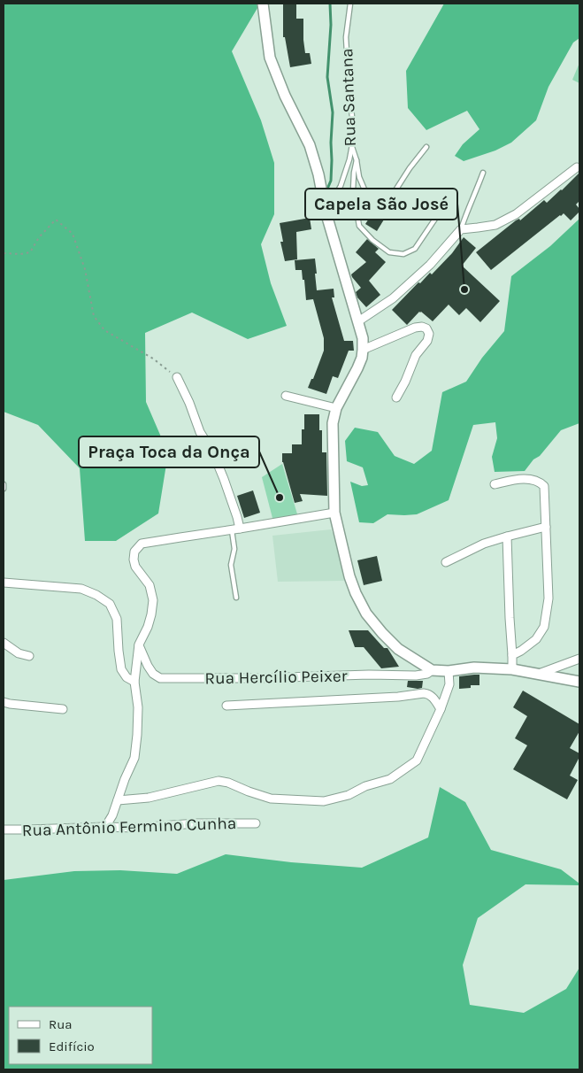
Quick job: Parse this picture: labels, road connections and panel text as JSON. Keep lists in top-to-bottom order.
{
  "streets": {
    "street": ["Rua Hercílio Peixer", "Rua Antônio Fermino Cunha"],
    "lane": ["Rua Santana"]
  },
  "places": ["Capela São José", "Praça Toca da Onça"],
  "legend": ["Rua", "Edifício"]
}
